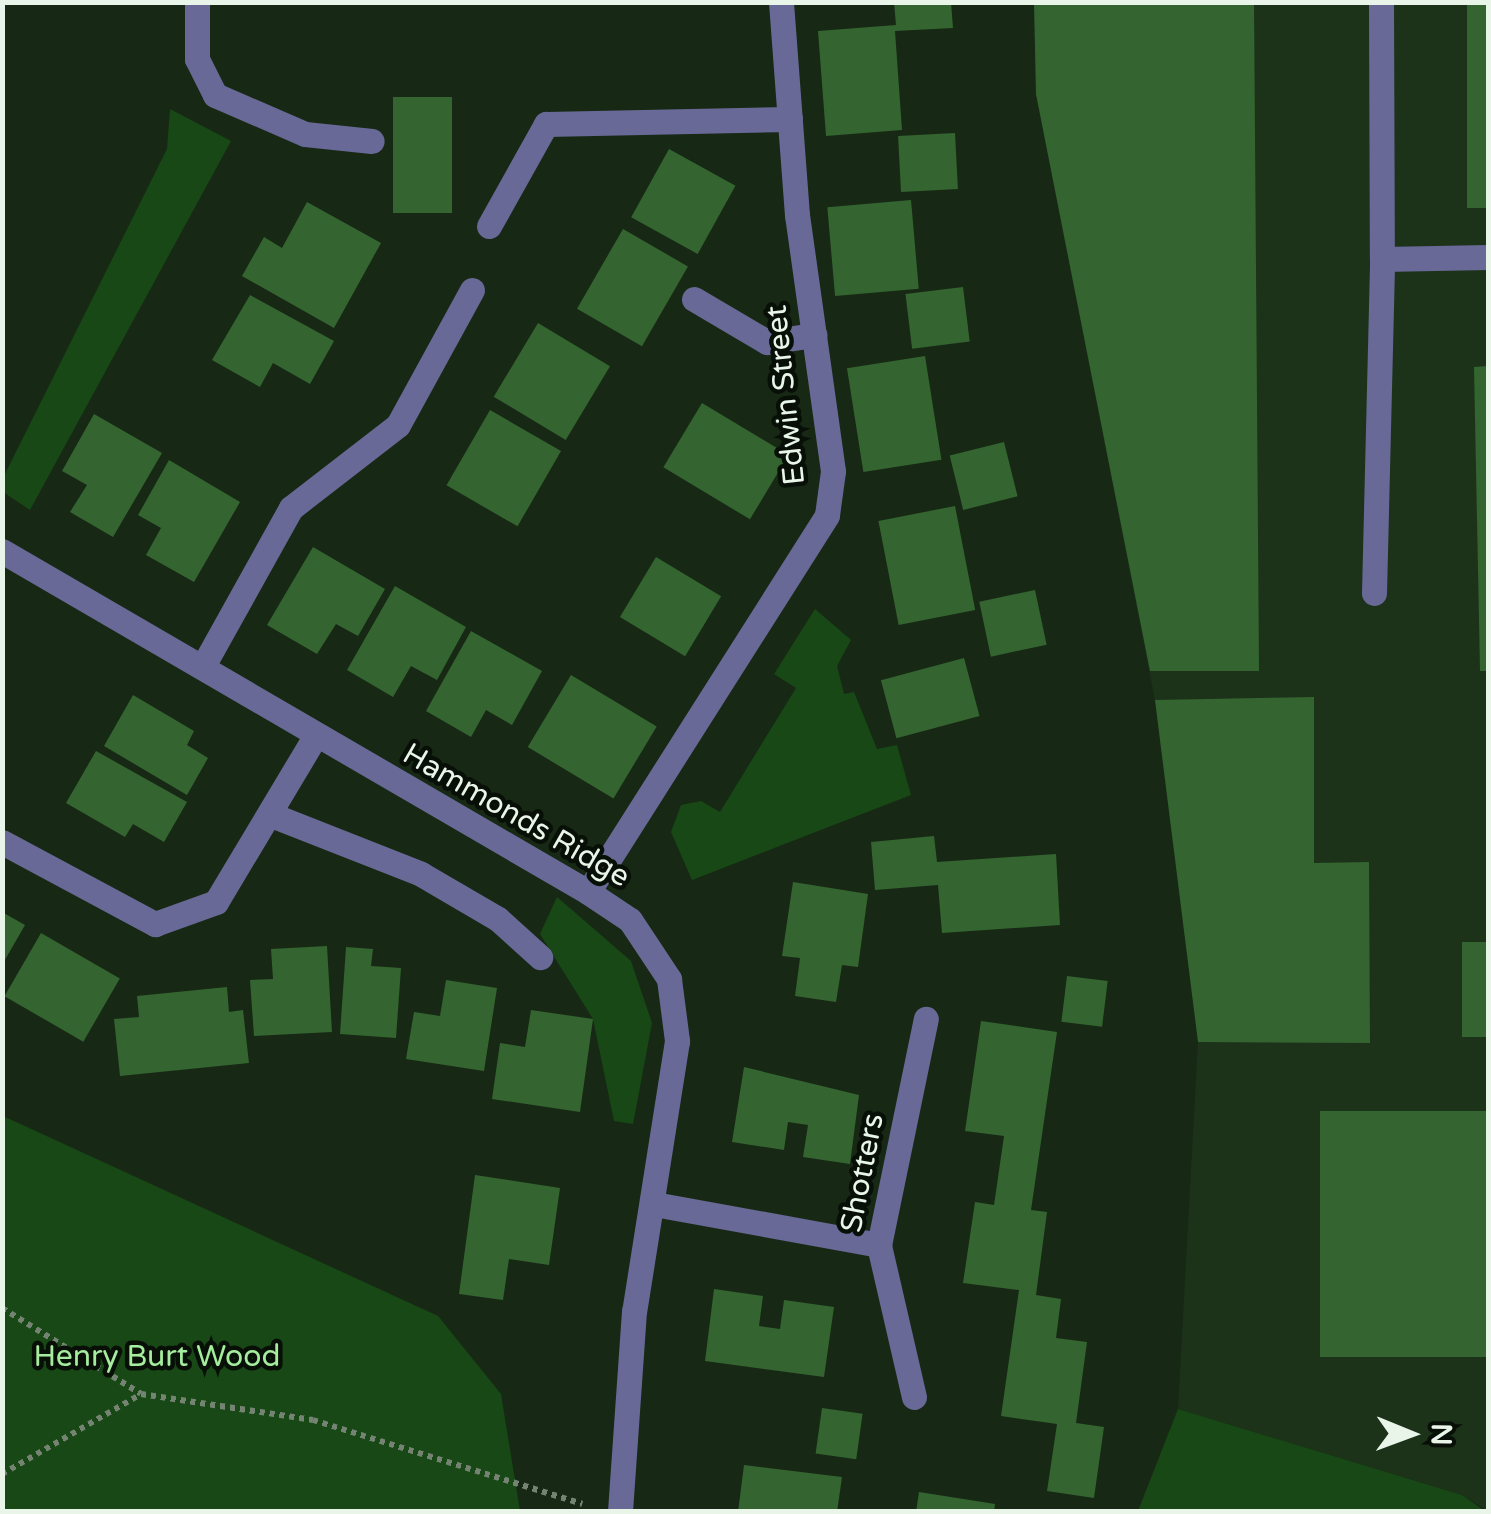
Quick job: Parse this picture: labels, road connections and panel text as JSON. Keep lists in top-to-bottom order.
{
  "streets": {
    "street": ["Edwin Street", "Hammonds Ridge", "Shotters"]
  },
  "crossings": [
    ["Edwin Street", "Hammonds Ridge"]
  ],
  "parks": ["Henry Burt Wood"],
  "north": "right"
}
